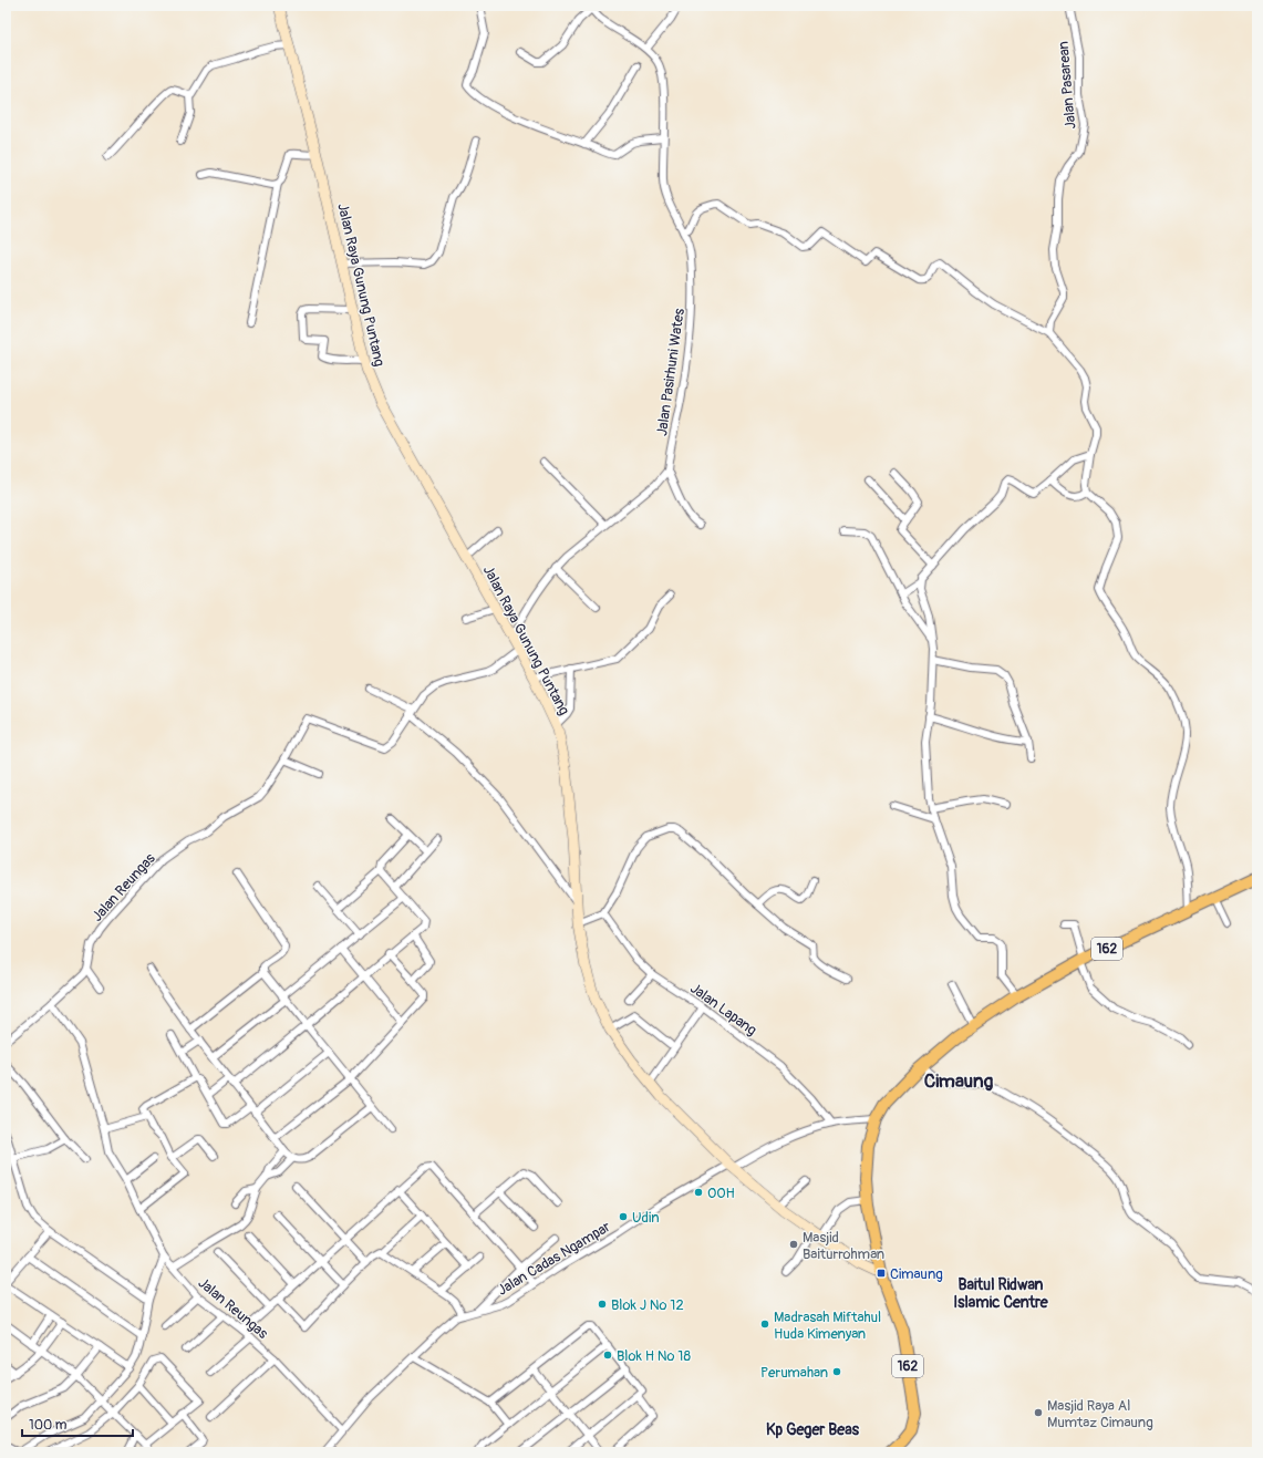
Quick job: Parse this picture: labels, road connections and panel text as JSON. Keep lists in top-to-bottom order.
{
  "streets": {
    "main road": ["162"],
    "street": [
      "Jalan Pasarean",
      "Jalan Raya Gunung Puntang",
      "Jalan Pasirhuni Wates",
      "Jalan Reungas",
      "Jalan Lapang",
      "Jalan Cadas Ngampar"
    ]
  },
  "crossings": [
    ["Jalan Raya Gunung Puntang", "Jalan Reungas"],
    ["Jalan Raya Gunung Puntang", "162"],
    ["Jalan Raya Gunung Puntang", "Jalan Cadas Ngampar"],
    ["Jalan Reungas", "Jalan Cadas Ngampar"],
    ["162", "Jalan Cadas Ngampar"],
    ["Jalan Lapang", "Jalan Cadas Ngampar"]
  ],
  "districts": ["Cimaung", "Baitul Ridwan Islamic Centre", "Kp Geger Beas"],
  "places": {
    "other": [
      "OOH",
      "Udin",
      "Masjid Baiturrohman",
      "Blok J No 12",
      "Madrasah Miftahul Huda Kimenyan",
      "Blok H No 18",
      "Perumahan",
      "Masjid Raya Al Mumtaz Cimaung"
    ],
    "transit": ["Cimaung"]
  },
  "scale_bar": "100 m"
}
